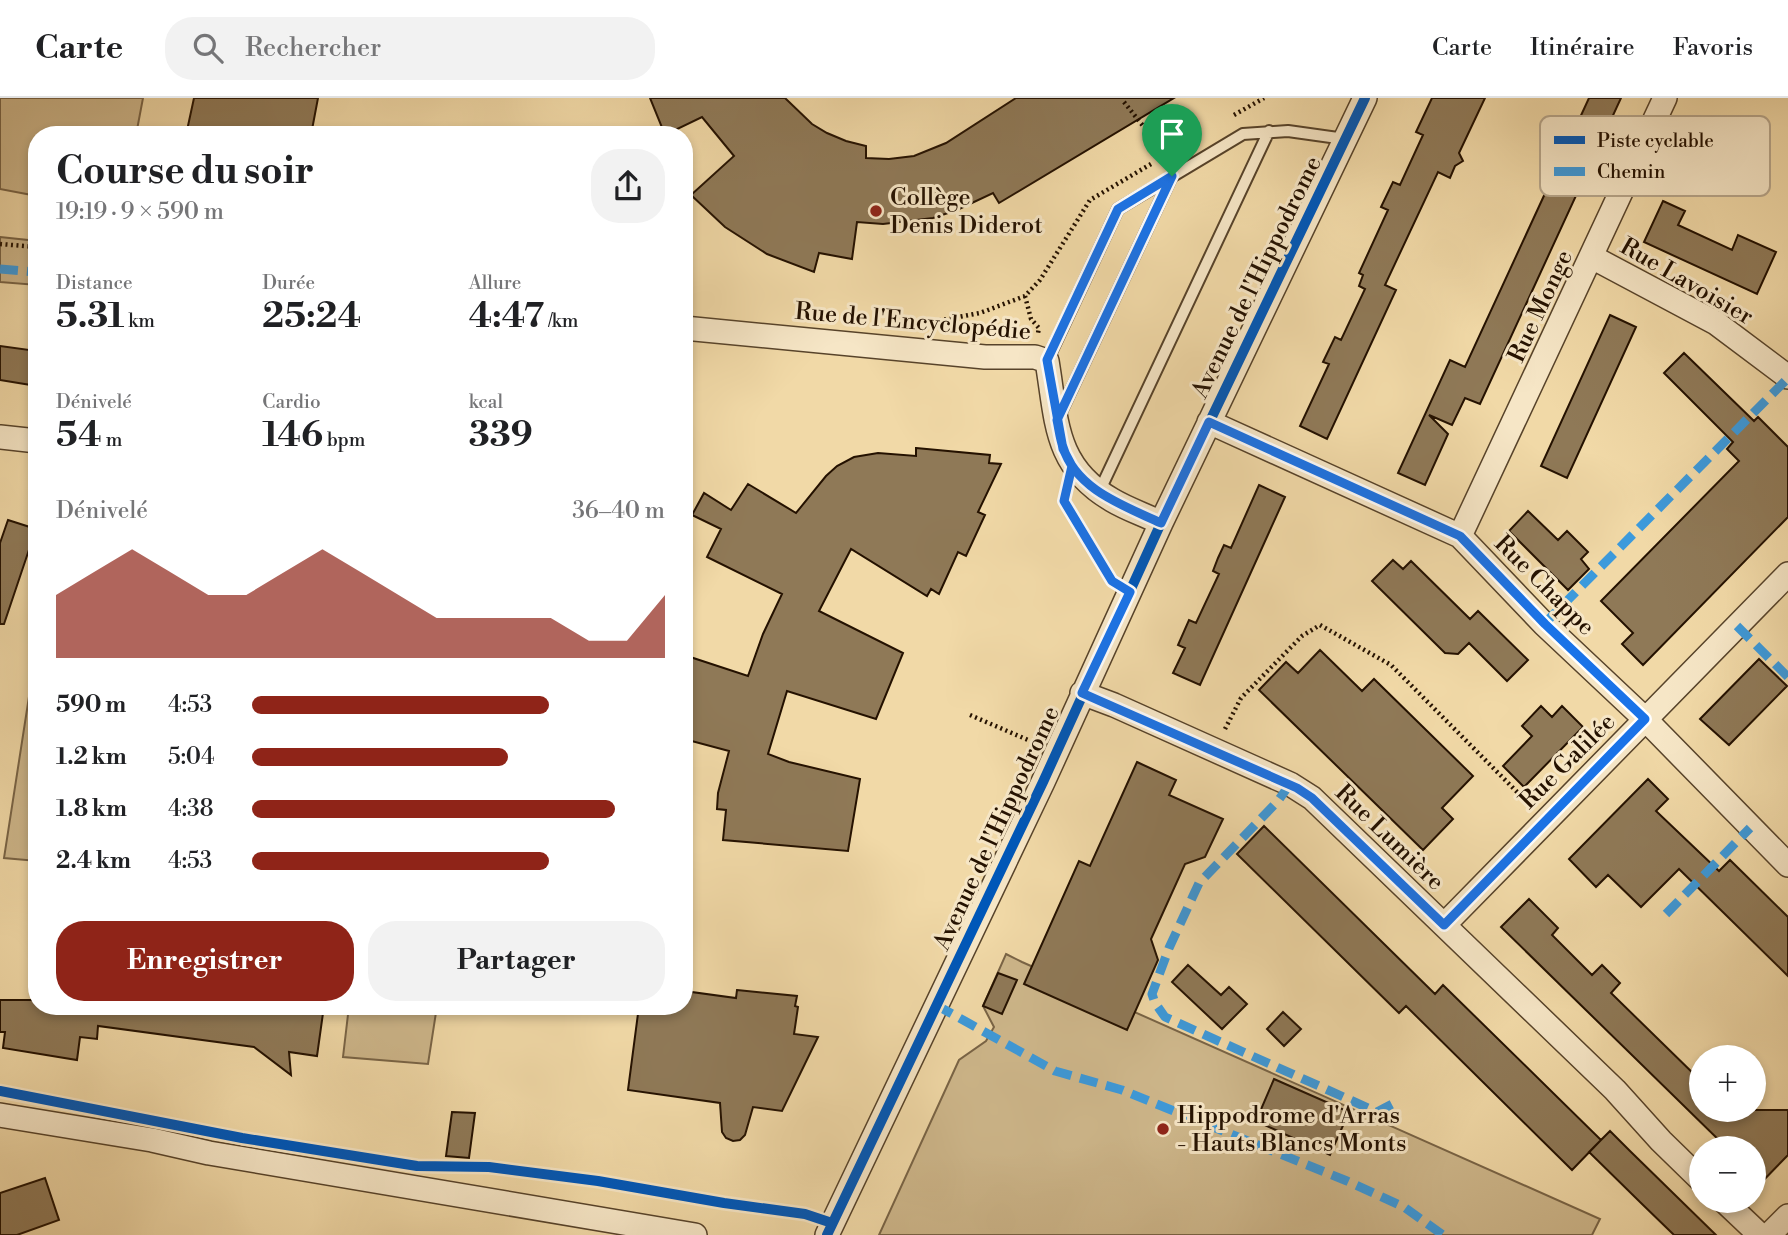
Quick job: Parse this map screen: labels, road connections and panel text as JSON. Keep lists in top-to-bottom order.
{
  "streets": {
    "street": [
      "Avenue de l'Hippodrome",
      "Rue Lavoisier",
      "Rue Monge",
      "Rue de l'Encyclopédie",
      "Rue Chappe",
      "Rue Galilée",
      "Rue Lumière"
    ]
  },
  "crossings": [
    ["Avenue de l'Hippodrome", "Rue de l'Encyclopédie"],
    ["Avenue de l'Hippodrome", "Rue Chappe"],
    ["Avenue de l'Hippodrome", "Rue Lumière"],
    ["Rue Lavoisier", "Rue Monge"],
    ["Rue Monge", "Rue Chappe"],
    ["Rue Chappe", "Rue Galilée"],
    ["Rue Galilée", "Rue Lumière"]
  ],
  "places": ["Collège Denis Diderot", "Hippodrome d'Arras - Hauts Blancs Monts"],
  "legend": ["Piste cyclable", "Chemin"],
  "page": {
    "header": "Carte",
    "search": "Rechercher",
    "nav": ["Carte", "Itinéraire", "Favoris"],
    "heading": ["Course du soir", "19:19 · 9 × 590 m"],
    "stats": [
      ["Distance", "5.31 km"],
      ["Durée", "25:24"],
      ["Allure", "4:47 /km"],
      ["Dénivelé", "54 m"],
      ["Cardio", "146 bpm"],
      ["kcal", "339"]
    ],
    "chart": ["Dénivelé", "36–40 m"],
    "list": [
      {
        "name": "590 m",
        "note": "4:53"
      },
      {
        "name": "1.2 km",
        "note": "5:04"
      },
      {
        "name": "1.8 km",
        "note": "4:38"
      },
      {
        "name": "2.4 km",
        "note": "4:53"
      }
    ],
    "buttons": ["Enregistrer", "Partager"],
    "map_buttons": ["+", "−"]
  }
}
